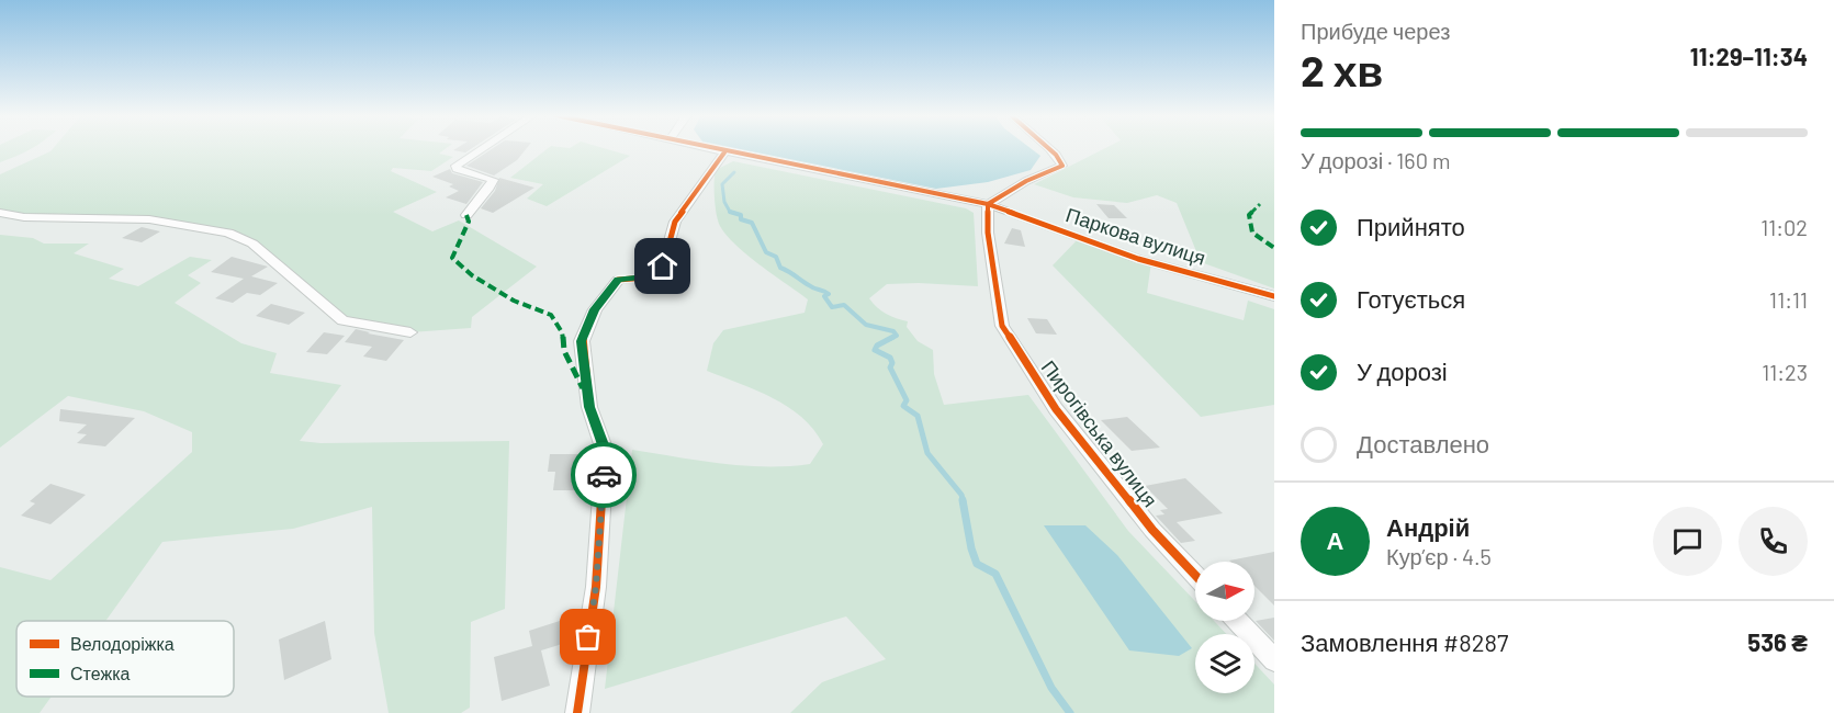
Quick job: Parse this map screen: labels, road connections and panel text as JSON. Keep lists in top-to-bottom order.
{
  "streets": {
    "street": ["Паркова вулиця", "Пирогівська вулиця"]
  },
  "crossings": [
    ["Паркова вулиця", "Пирогівська вулиця"]
  ],
  "legend": ["Велодоріжка", "Стежка"],
  "north": "right",
  "page": {
    "heading": ["2 хв", "Прибуде через", "11:29–11:34"],
    "panel": [
      "Андрій",
      "Кур’єр · 4.5",
      "Замовлення #8287",
      "536 ₴"
    ],
    "bar": "У дорозі · 160 m",
    "list": [
      ["Прийнято", "11:02"],
      ["Готується", "11:11"],
      ["У дорозі", "11:23"],
      "Доставлено"
    ],
    "round": "А"
  }
}
